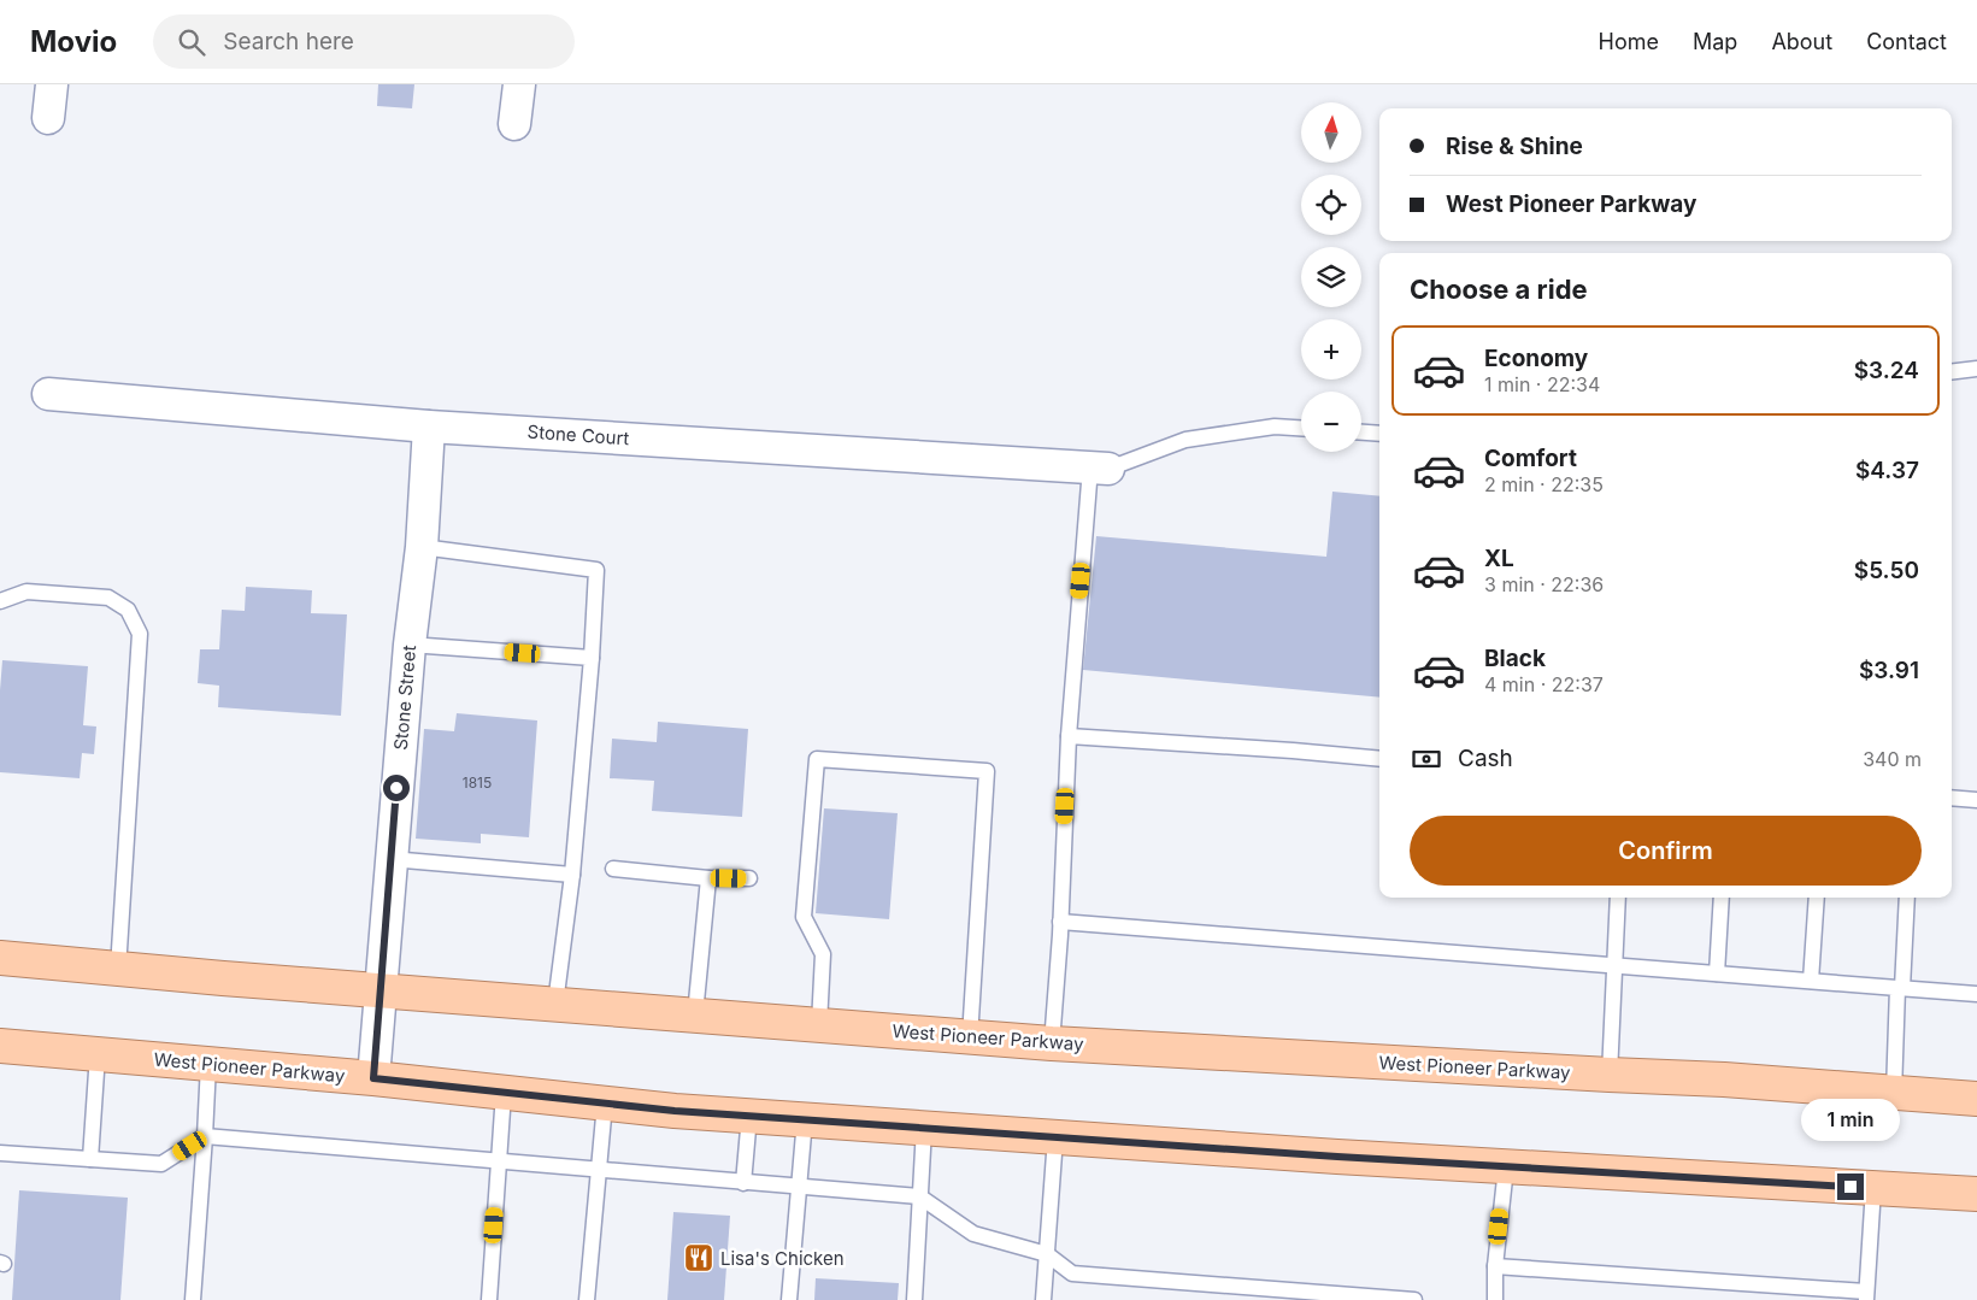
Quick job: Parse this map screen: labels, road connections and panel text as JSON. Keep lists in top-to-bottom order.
{
  "streets": {
    "main road": ["West Pioneer Parkway"],
    "street": ["Stone Court", "Stone Street"]
  },
  "crossings": [
    ["Stone Court", "Stone Street"],
    ["Stone Street", "West Pioneer Parkway"]
  ],
  "places": {
    "restaurant": ["Lisa's Chicken"]
  },
  "house_numbers": ["1815"],
  "north": "top",
  "page": {
    "header": "Movio",
    "search": "Search here",
    "nav": [
      "Home",
      "Map",
      "About",
      "Contact"
    ],
    "map_buttons": ["+", "−"],
    "banner": ["Rise & Shine", "West Pioneer Parkway"],
    "heading": "Choose a ride",
    "list": [
      {
        "name": "Economy",
        "note": "1 min · 22:34",
        "value": "$3.24"
      },
      {
        "name": "Comfort",
        "note": "2 min · 22:35",
        "value": "$4.37"
      },
      {
        "name": "XL",
        "note": "3 min · 22:36",
        "value": "$5.50"
      },
      {
        "name": "Black",
        "note": "4 min · 22:37",
        "value": "$3.91"
      }
    ],
    "pay": ["Cash", "340 m"],
    "buttons": "Confirm",
    "bubble": "1 min"
  }
}
